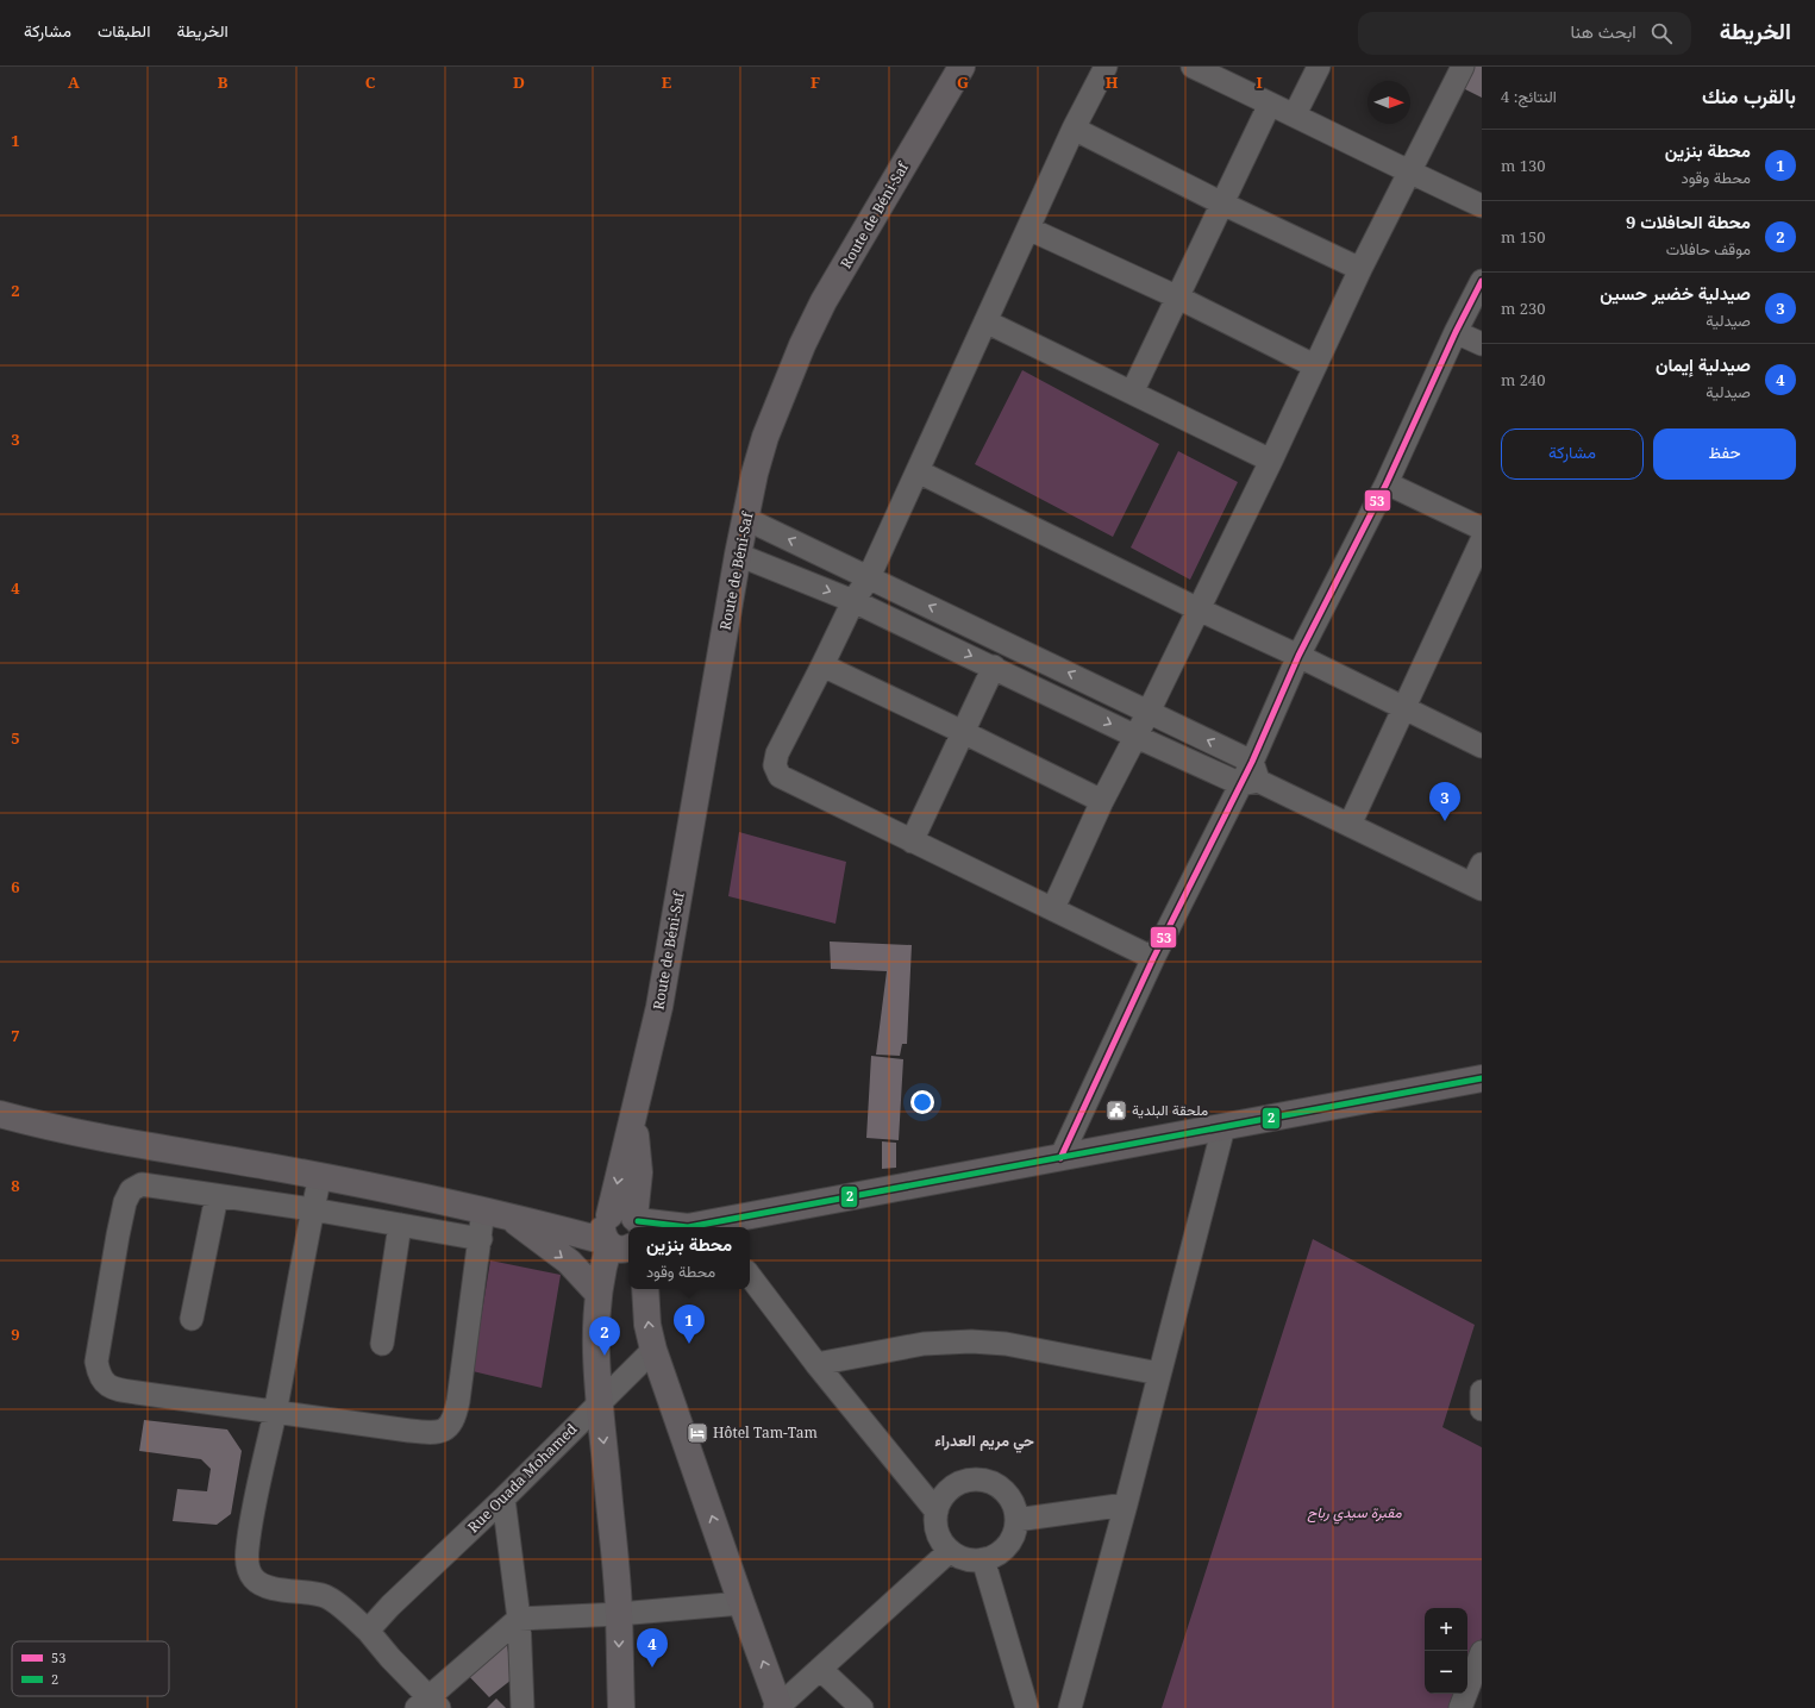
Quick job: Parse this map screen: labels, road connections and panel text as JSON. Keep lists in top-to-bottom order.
{
  "streets": {
    "main road": ["Route de Béni-Saf"],
    "street": ["Rue Ouada Mohamed"]
  },
  "districts": ["حي مريم العدراء"],
  "parks": ["مقبرة سيدي رباح"],
  "places": {
    "public building": ["ملحقة البلدية"],
    "hotel": ["Hôtel Tam-Tam"]
  },
  "lines": ["transit line 53", "transit line 2"],
  "legend": ["53", "2"],
  "north": "right",
  "page": {
    "header": "الخريطة",
    "search": "ابحث هنا",
    "nav": ["الخريطة", "الطبقات", "مشاركة"],
    "heading": ["بالقرب منك", "النتائج: 4"],
    "list": [
      {
        "mark": "1",
        "name": "محطة بنزين",
        "note": "محطة وقود",
        "value": "130 m"
      },
      {
        "mark": "2",
        "name": "محطة الحافلات 9",
        "note": "موقف حافلات",
        "value": "150 m"
      },
      {
        "mark": "3",
        "name": "صيدلية خضير حسين",
        "note": "صيدلية",
        "value": "230 m"
      },
      {
        "mark": "4",
        "name": "صيدلية إيمان",
        "note": "صيدلية",
        "value": "240 m"
      }
    ],
    "buttons": ["حفظ", "مشاركة"],
    "pins": [
      "3",
      "1",
      "2",
      "4"
    ],
    "popup": ["محطة بنزين", "محطة وقود"],
    "map_buttons": ["+", "−"]
  },
  "grid": {
    "columns": [
      "A",
      "B",
      "C",
      "D",
      "E",
      "F",
      "G",
      "H",
      "I"
    ],
    "rows": [
      "1",
      "2",
      "3",
      "4",
      "5",
      "6",
      "7",
      "8",
      "9"
    ]
  }
}
